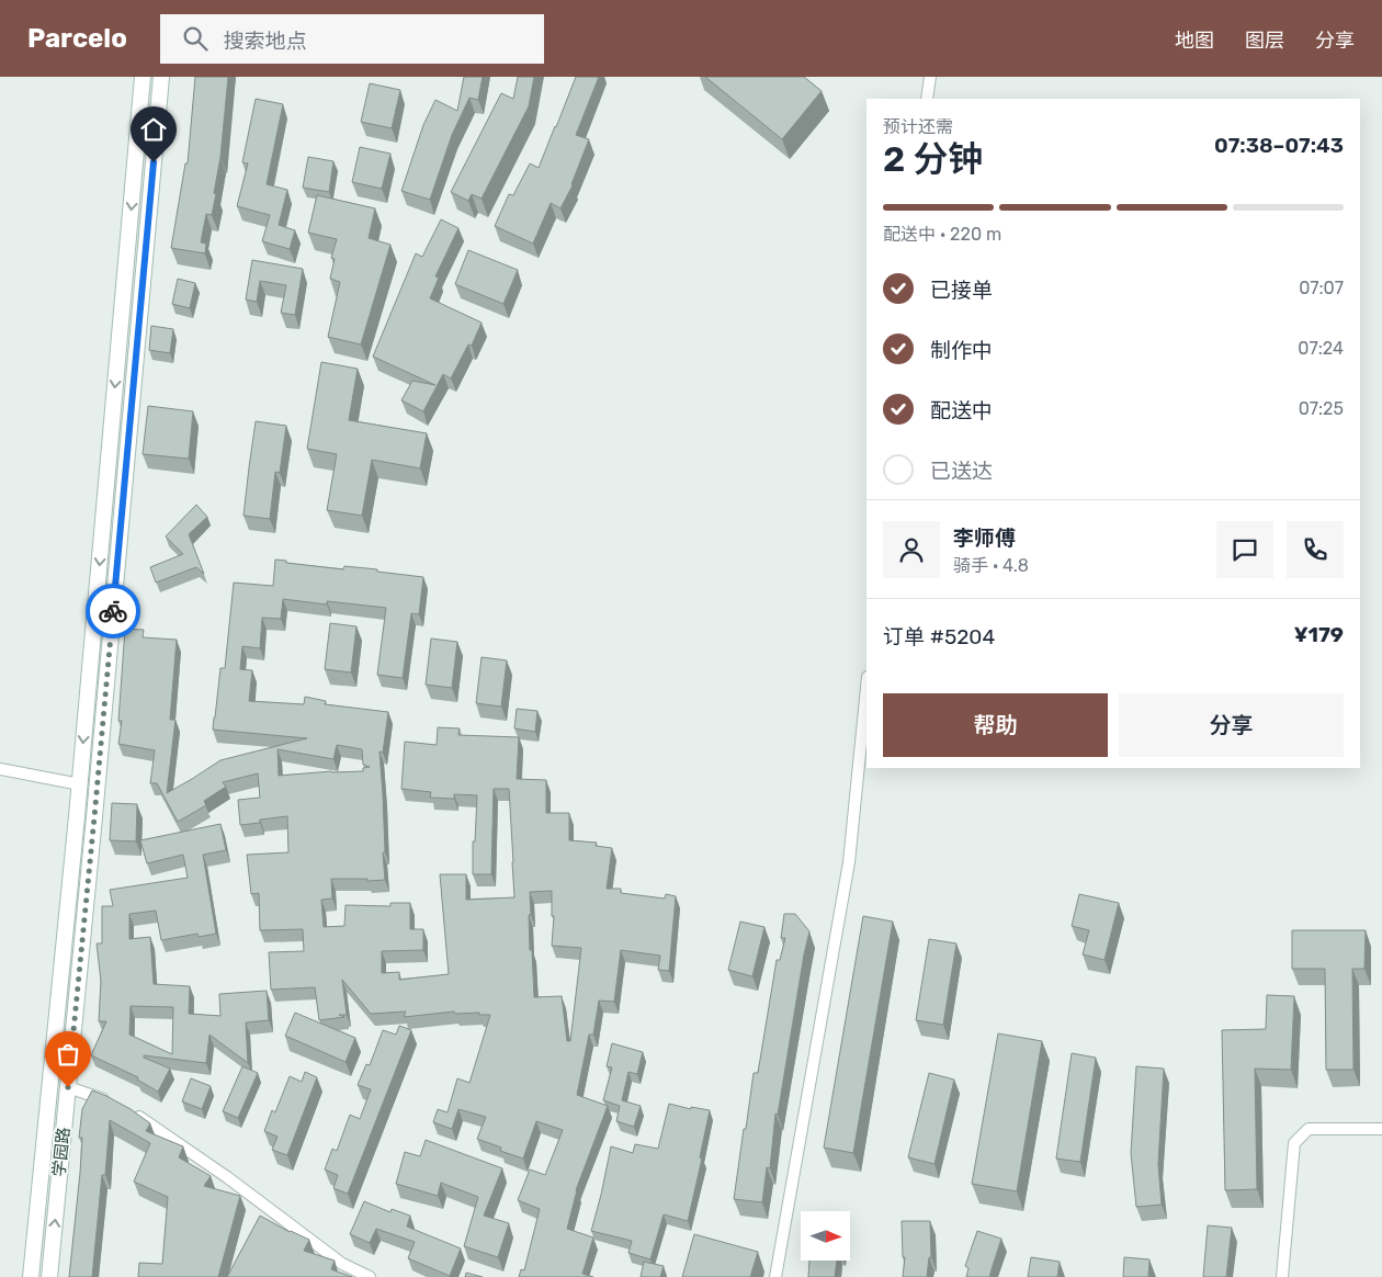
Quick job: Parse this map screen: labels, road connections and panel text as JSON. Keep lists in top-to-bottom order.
{
  "streets": {
    "main road": ["学园路"]
  },
  "north": "right",
  "page": {
    "header": "Parcelo",
    "search": "搜索地点",
    "nav": ["地图", "图层", "分享"],
    "heading": ["2 分钟", "预计还需", "07:38–07:43"],
    "panel": [
      "李师傅",
      "骑手 · 4.8",
      "订单 #5204",
      "¥179"
    ],
    "bar": "配送中 · 220 m",
    "list": [
      ["已接单", "07:07"],
      ["制作中", "07:24"],
      ["配送中", "07:25"],
      "已送达"
    ],
    "buttons": ["帮助", "分享"]
  }
}
